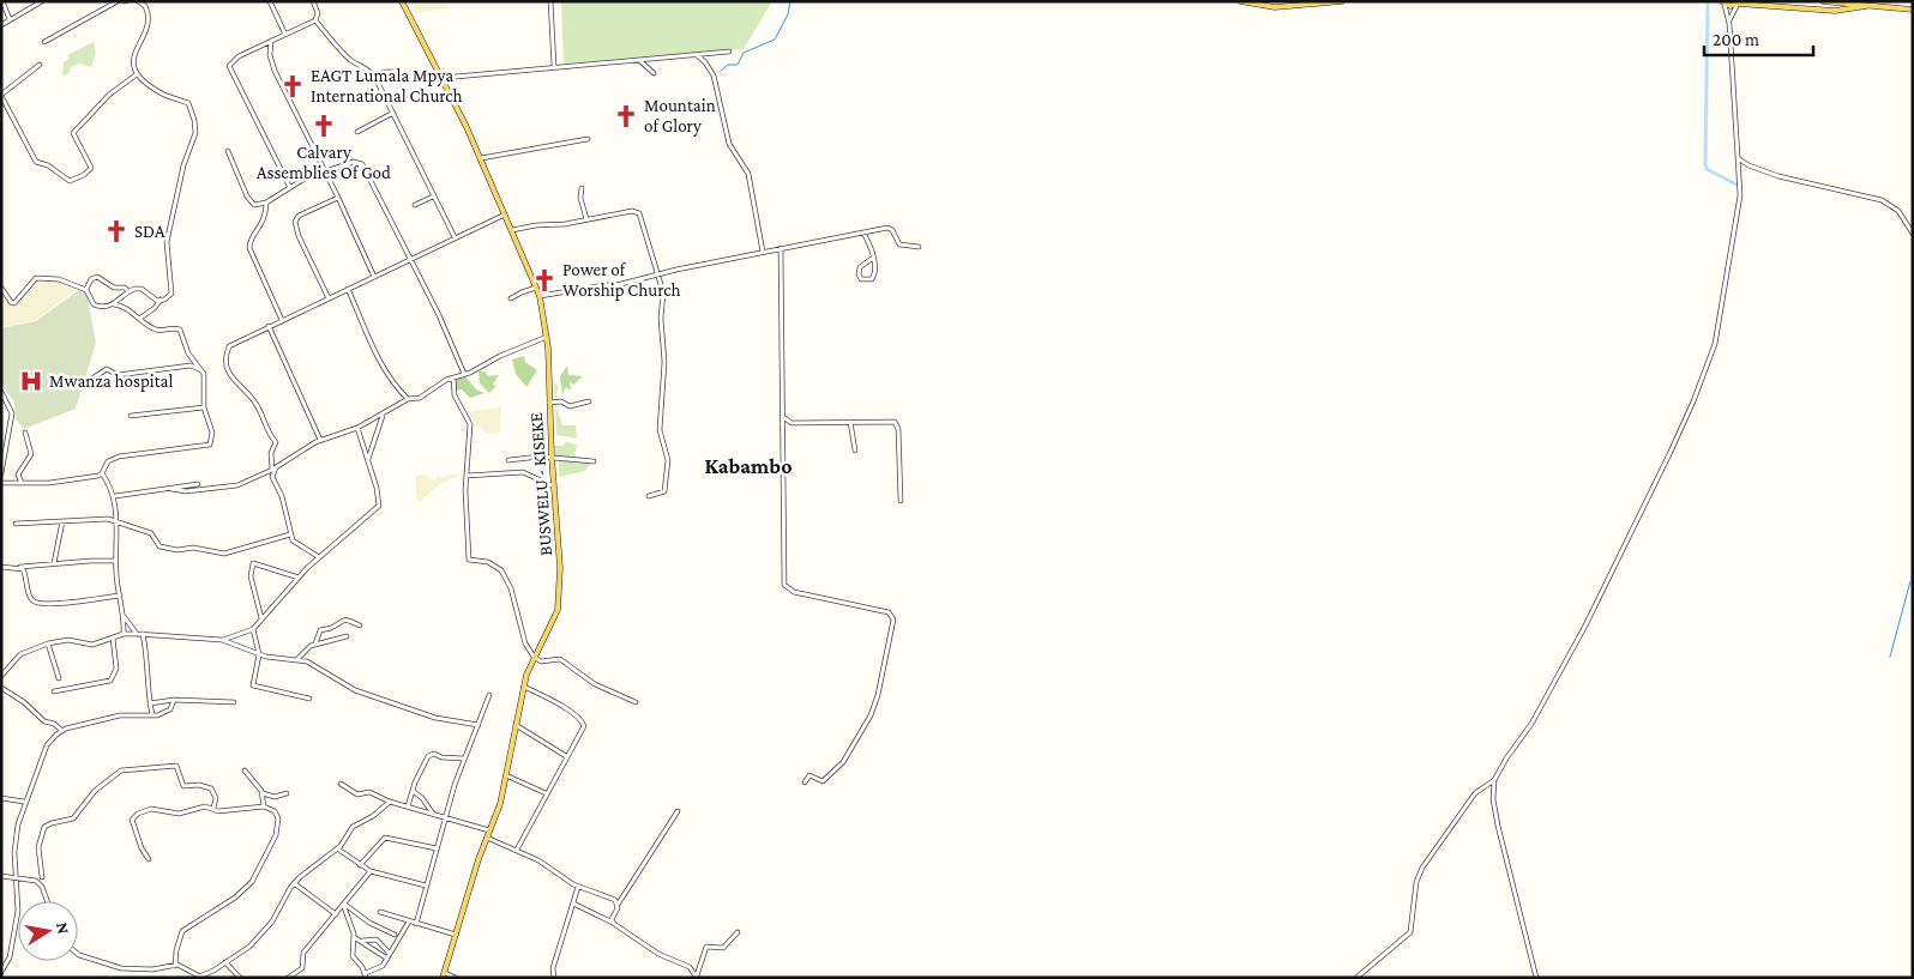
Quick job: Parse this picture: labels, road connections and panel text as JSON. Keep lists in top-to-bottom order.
{
  "streets": {
    "main road": ["BUSWELU - KISEKE"]
  },
  "districts": ["Kabambo"],
  "places": {
    "church": [
      "EAGT Lumala Mpya International Church",
      "Mountain of Glory",
      "Calvary Assemblies Of God",
      "SDA",
      "Power of Worship Church"
    ],
    "hospital": ["Mwanza hospital"]
  },
  "scale_bar": "200 m",
  "north": "right"
}
